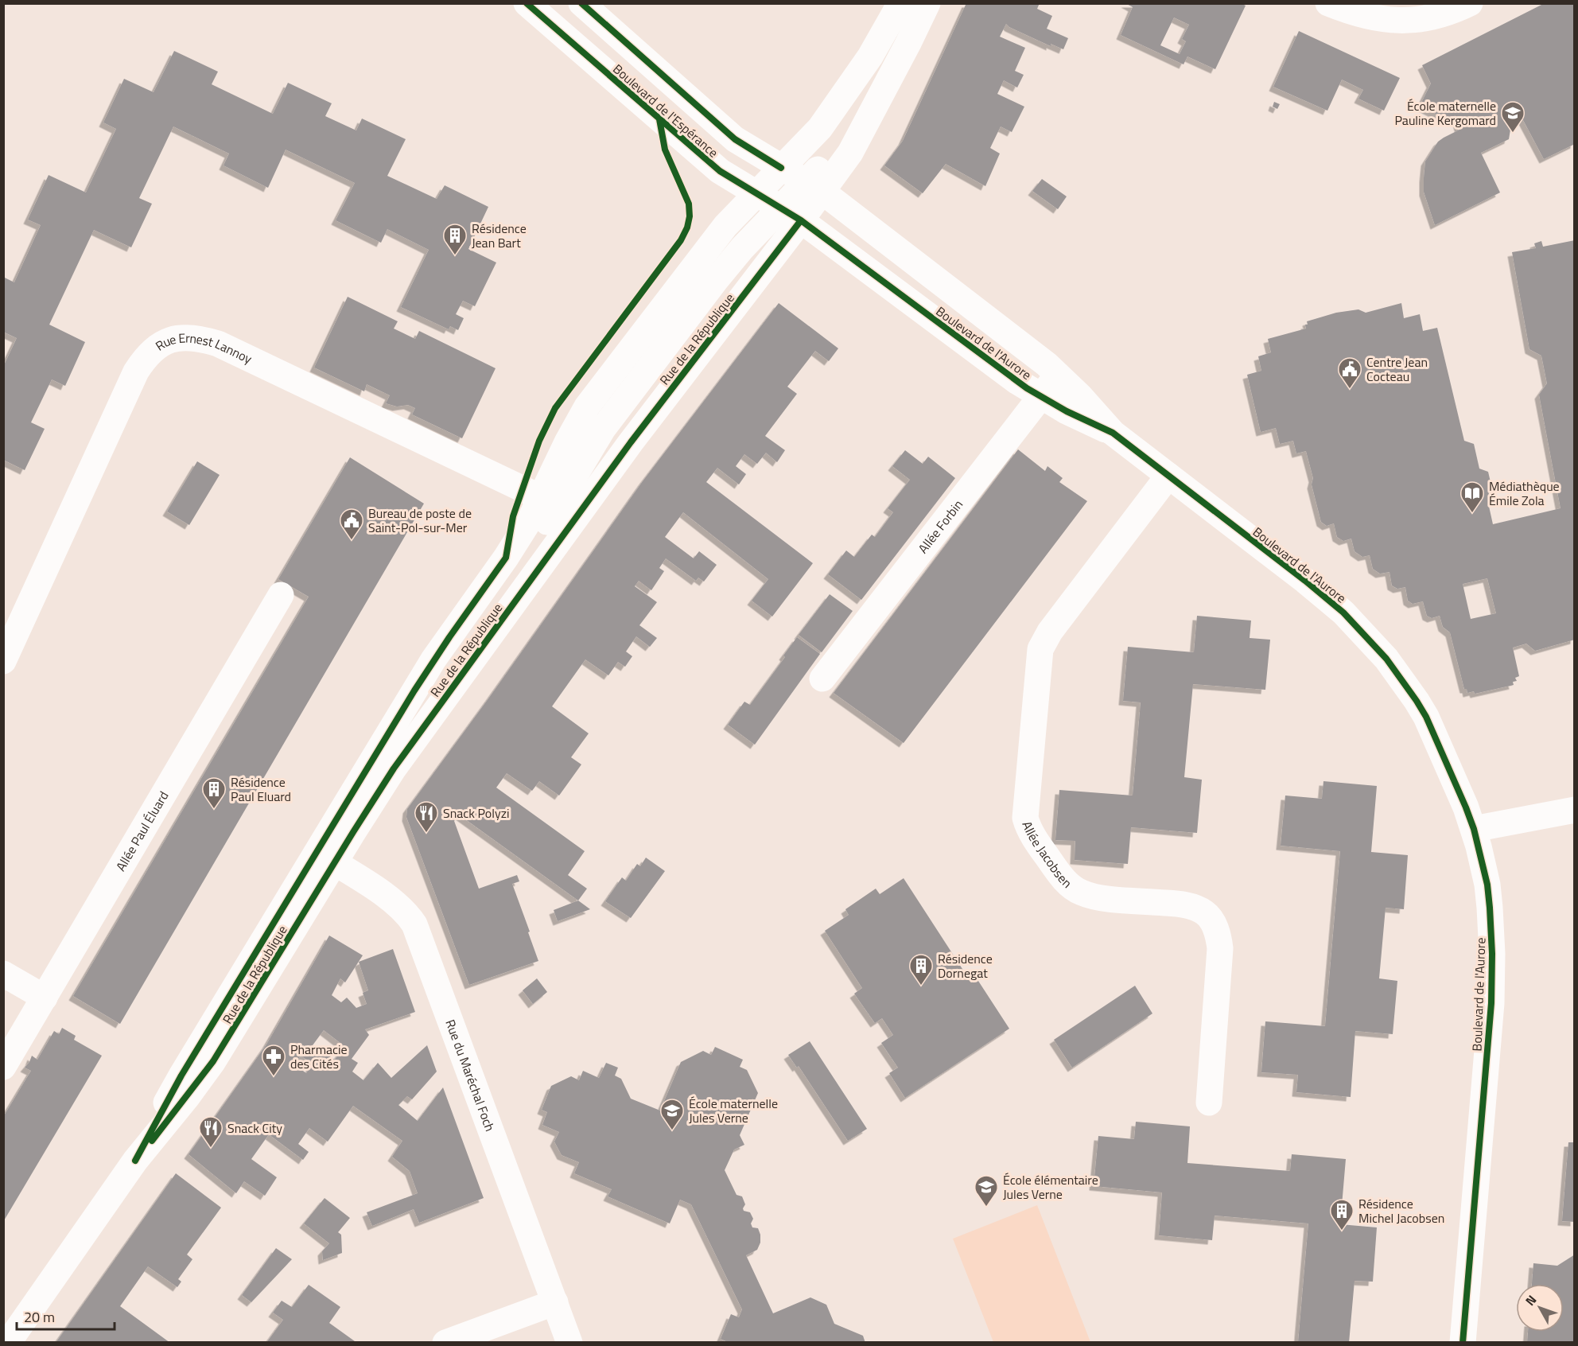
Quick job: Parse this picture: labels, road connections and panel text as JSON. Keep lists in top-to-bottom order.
{
  "streets": {
    "street": [
      "Boulevard de l'Espérance",
      "Rue de la République",
      "Boulevard de l'Aurore",
      "Rue Ernest Lannoy",
      "Allée Forbin",
      "Allée Paul Éluard",
      "Allée Jacobsen",
      "Rue du Maréchal Foch"
    ]
  },
  "crossings": [
    ["Boulevard de l'Espérance", "Rue de la République"],
    ["Boulevard de l'Espérance", "Boulevard de l'Aurore"],
    ["Rue de la République", "Boulevard de l'Aurore"],
    ["Rue de la République", "Rue Ernest Lannoy"],
    ["Rue de la République", "Rue du Maréchal Foch"],
    ["Boulevard de l'Aurore", "Allée Forbin"],
    ["Boulevard de l'Aurore", "Allée Jacobsen"]
  ],
  "places": {
    "school or university": ["École maternelle Pauline Kergomard", "École maternelle Jules Verne", "École élémentaire Jules Verne"],
    "building": [
      "Résidence Jean Bart",
      "Résidence Paul Eluard",
      "Résidence Dornegat",
      "Résidence Michel Jacobsen"
    ],
    "public building": ["Centre Jean Cocteau", "Bureau de poste de Saint-Pol-sur-Mer"],
    "library": ["Médiathèque Émile Zola"],
    "restaurant": ["Snack Polyzi", "Snack City"],
    "pharmacy": ["Pharmacie des Cités"]
  },
  "scale_bar": "20 m",
  "north": "top left"
}
